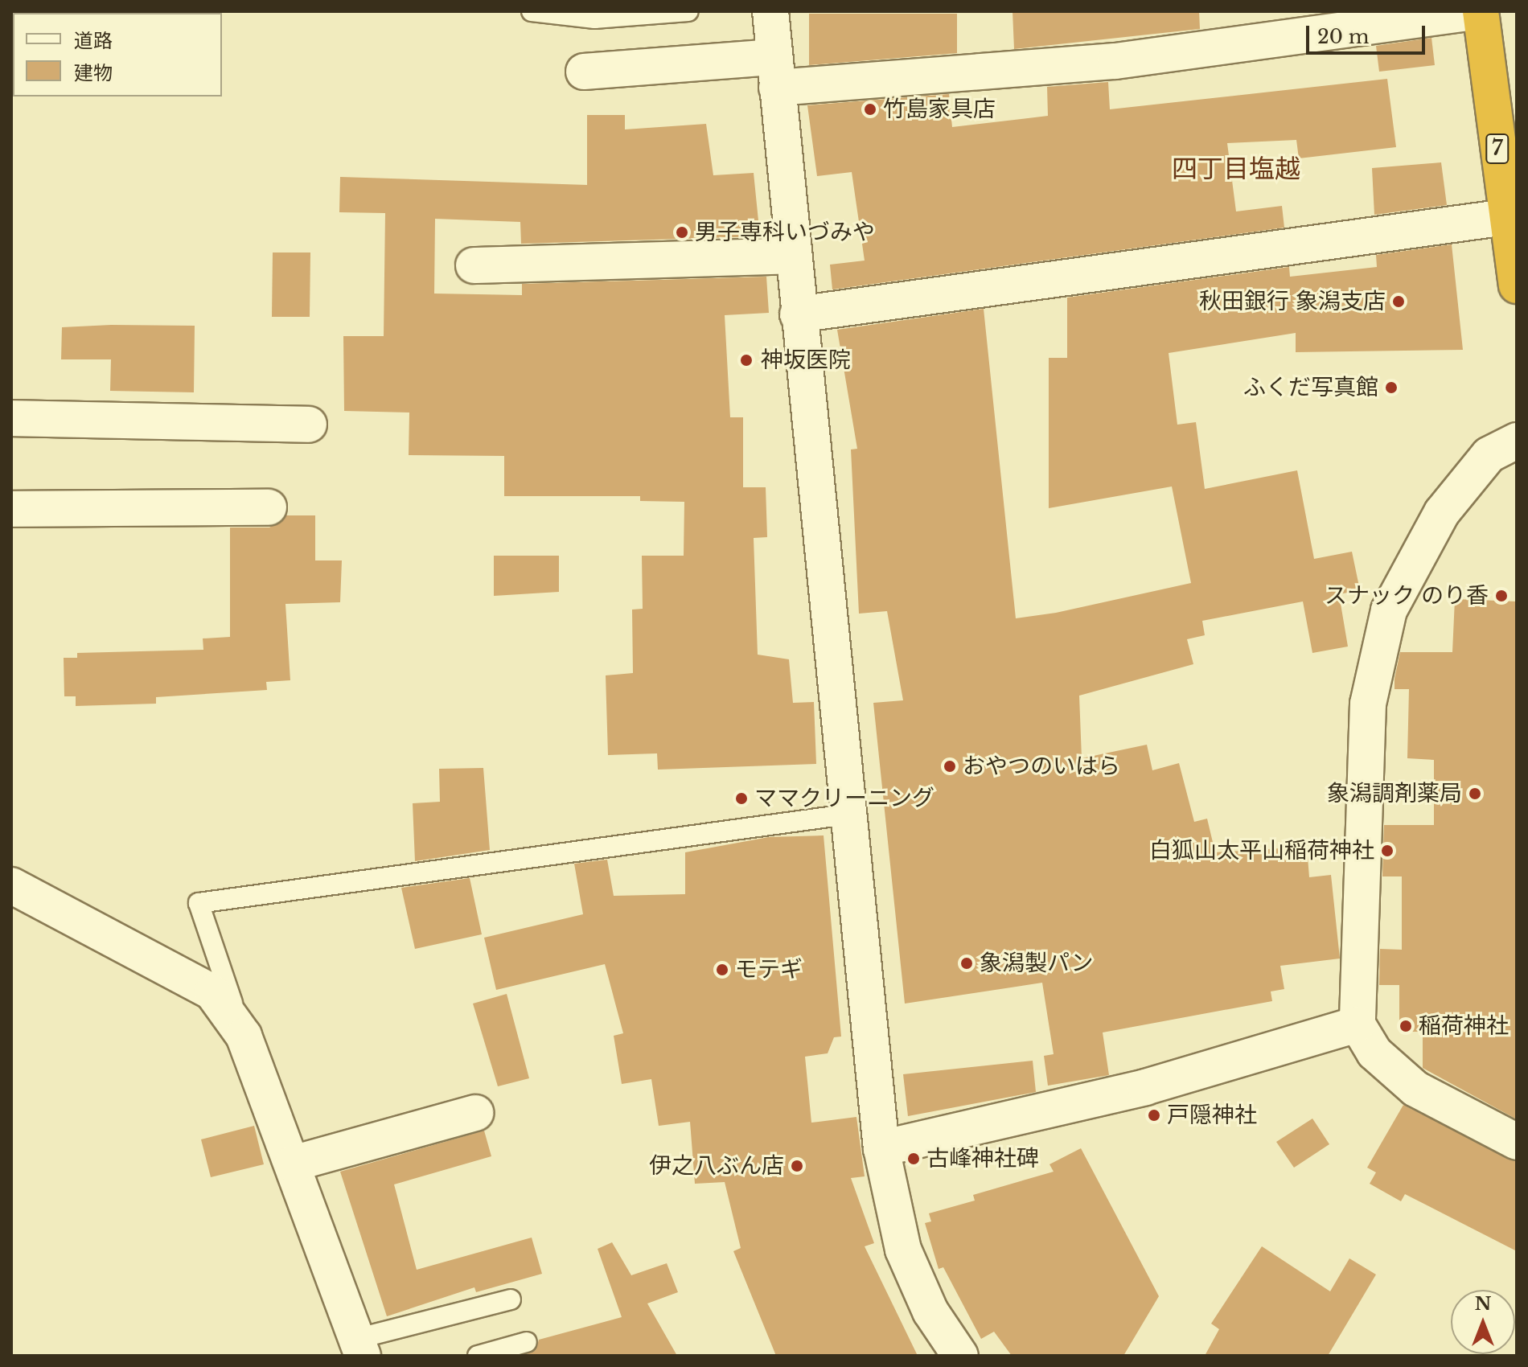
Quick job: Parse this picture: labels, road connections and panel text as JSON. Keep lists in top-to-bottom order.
{
  "streets": {
    "highway": ["7"]
  },
  "districts": ["四丁目塩越"],
  "places": [
    "竹島家具店",
    "男子専科いづみや",
    "秋田銀行 象潟支店",
    "神坂医院",
    "ふくだ写真館",
    "スナック のり香",
    "おやつのいはら",
    "象潟調剤薬局",
    "ママクリーニング",
    "白狐山太平山稲荷神社",
    "象潟製パン",
    "モテギ",
    "稲荷神社",
    "戸隠神社",
    "古峰神社碑",
    "伊之八ぶん店"
  ],
  "legend": ["道路", "建物"],
  "scale_bar": "20 m",
  "north": "top"
}
